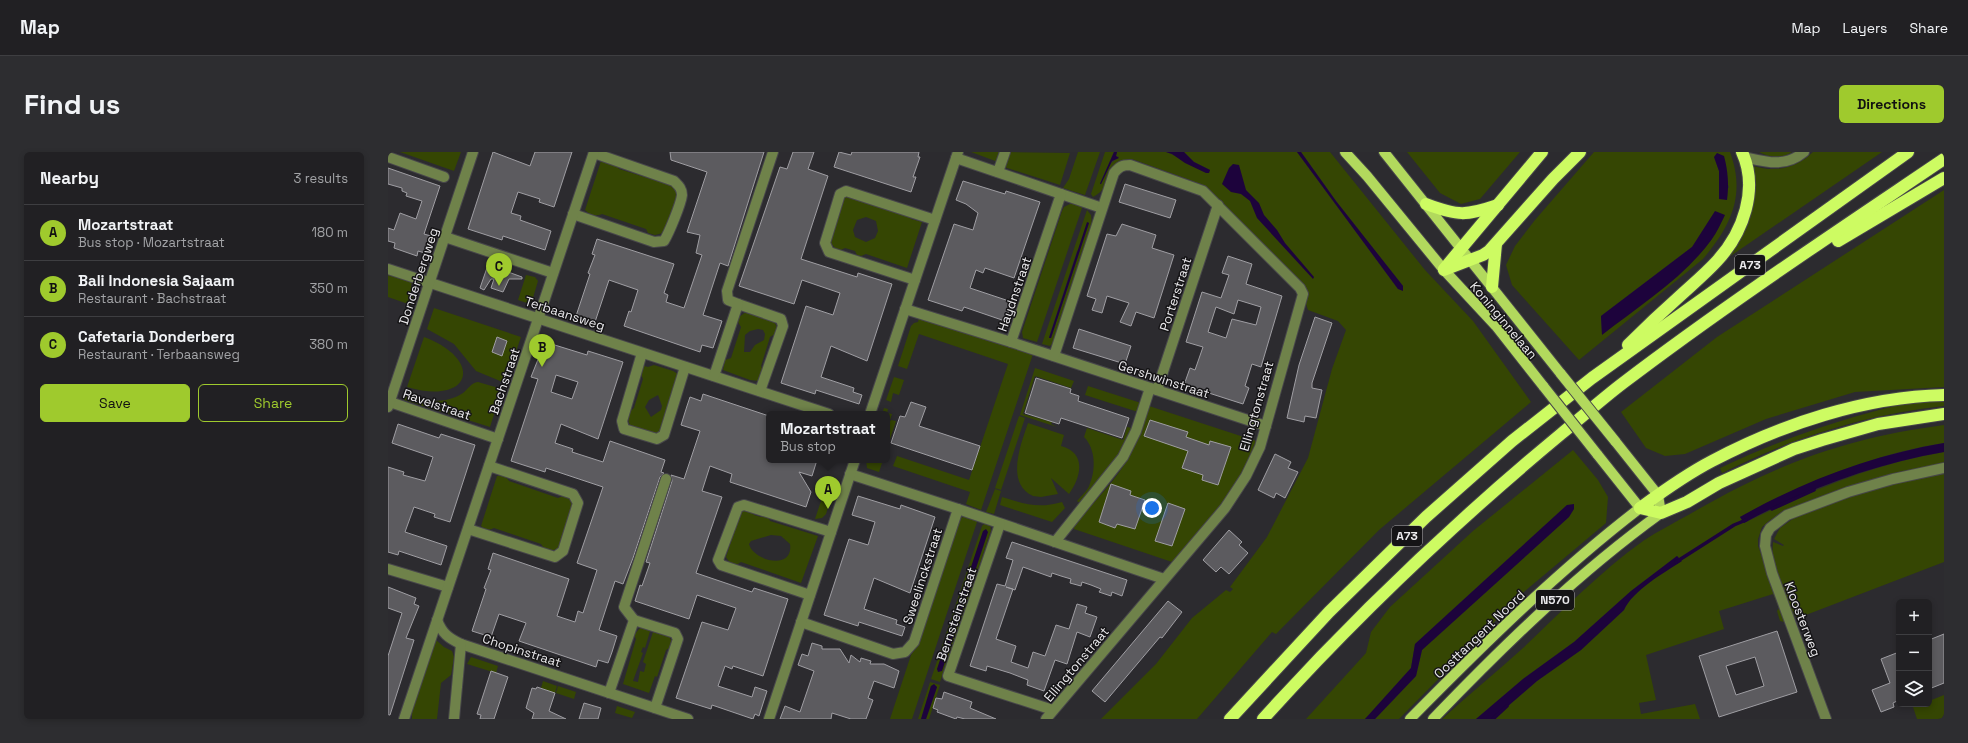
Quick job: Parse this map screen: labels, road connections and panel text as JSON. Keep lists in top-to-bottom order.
{
  "streets": {
    "highway": ["A73"],
    "main road": ["Koninginnelaan", "N570", "Oosttangent Noord"],
    "street": [
      "Donderbergweg",
      "Haydnstraat",
      "Porterstraat",
      "Terbaansweg",
      "Gershwinstraat",
      "Bachstraat",
      "Ravelstraat",
      "Ellingtonstraat",
      "Sweelinckstraat",
      "Bernsteinstraat",
      "Kloosterweg",
      "Chopinstraat"
    ]
  },
  "crossings": [
    ["Donderbergweg", "Terbaansweg"],
    ["Donderbergweg", "Ravelstraat"],
    ["Haydnstraat", "Gershwinstraat"],
    ["Porterstraat", "Gershwinstraat"],
    ["Porterstraat", "Ellingtonstraat"],
    ["Terbaansweg", "Bachstraat"],
    ["Koninginnelaan", "Oosttangent Noord"],
    ["Gershwinstraat", "Ellingtonstraat"],
    ["Bachstraat", "Ravelstraat"],
    ["Bachstraat", "Chopinstraat"],
    ["Ellingtonstraat", "Bernsteinstraat"]
  ],
  "page": {
    "header": "Map",
    "nav": ["Map", "Layers", "Share"],
    "buttons": [
      "Directions",
      ["Save", "Share"]
    ],
    "title": "Find us",
    "heading": ["Nearby", "3 results"],
    "list": [
      {
        "mark": "A",
        "name": "Mozartstraat",
        "note": "Bus stop · Mozartstraat",
        "value": "180 m"
      },
      {
        "mark": "B",
        "name": "Bali Indonesia Sajaam",
        "note": "Restaurant · Bachstraat",
        "value": "350 m"
      },
      {
        "mark": "C",
        "name": "Cafetaria Donderberg",
        "note": "Restaurant · Terbaansweg",
        "value": "380 m"
      }
    ],
    "pins": ["C", "B", "A"],
    "popup": ["Mozartstraat", "Bus stop"],
    "map_buttons": ["+", "−"]
  }
}
